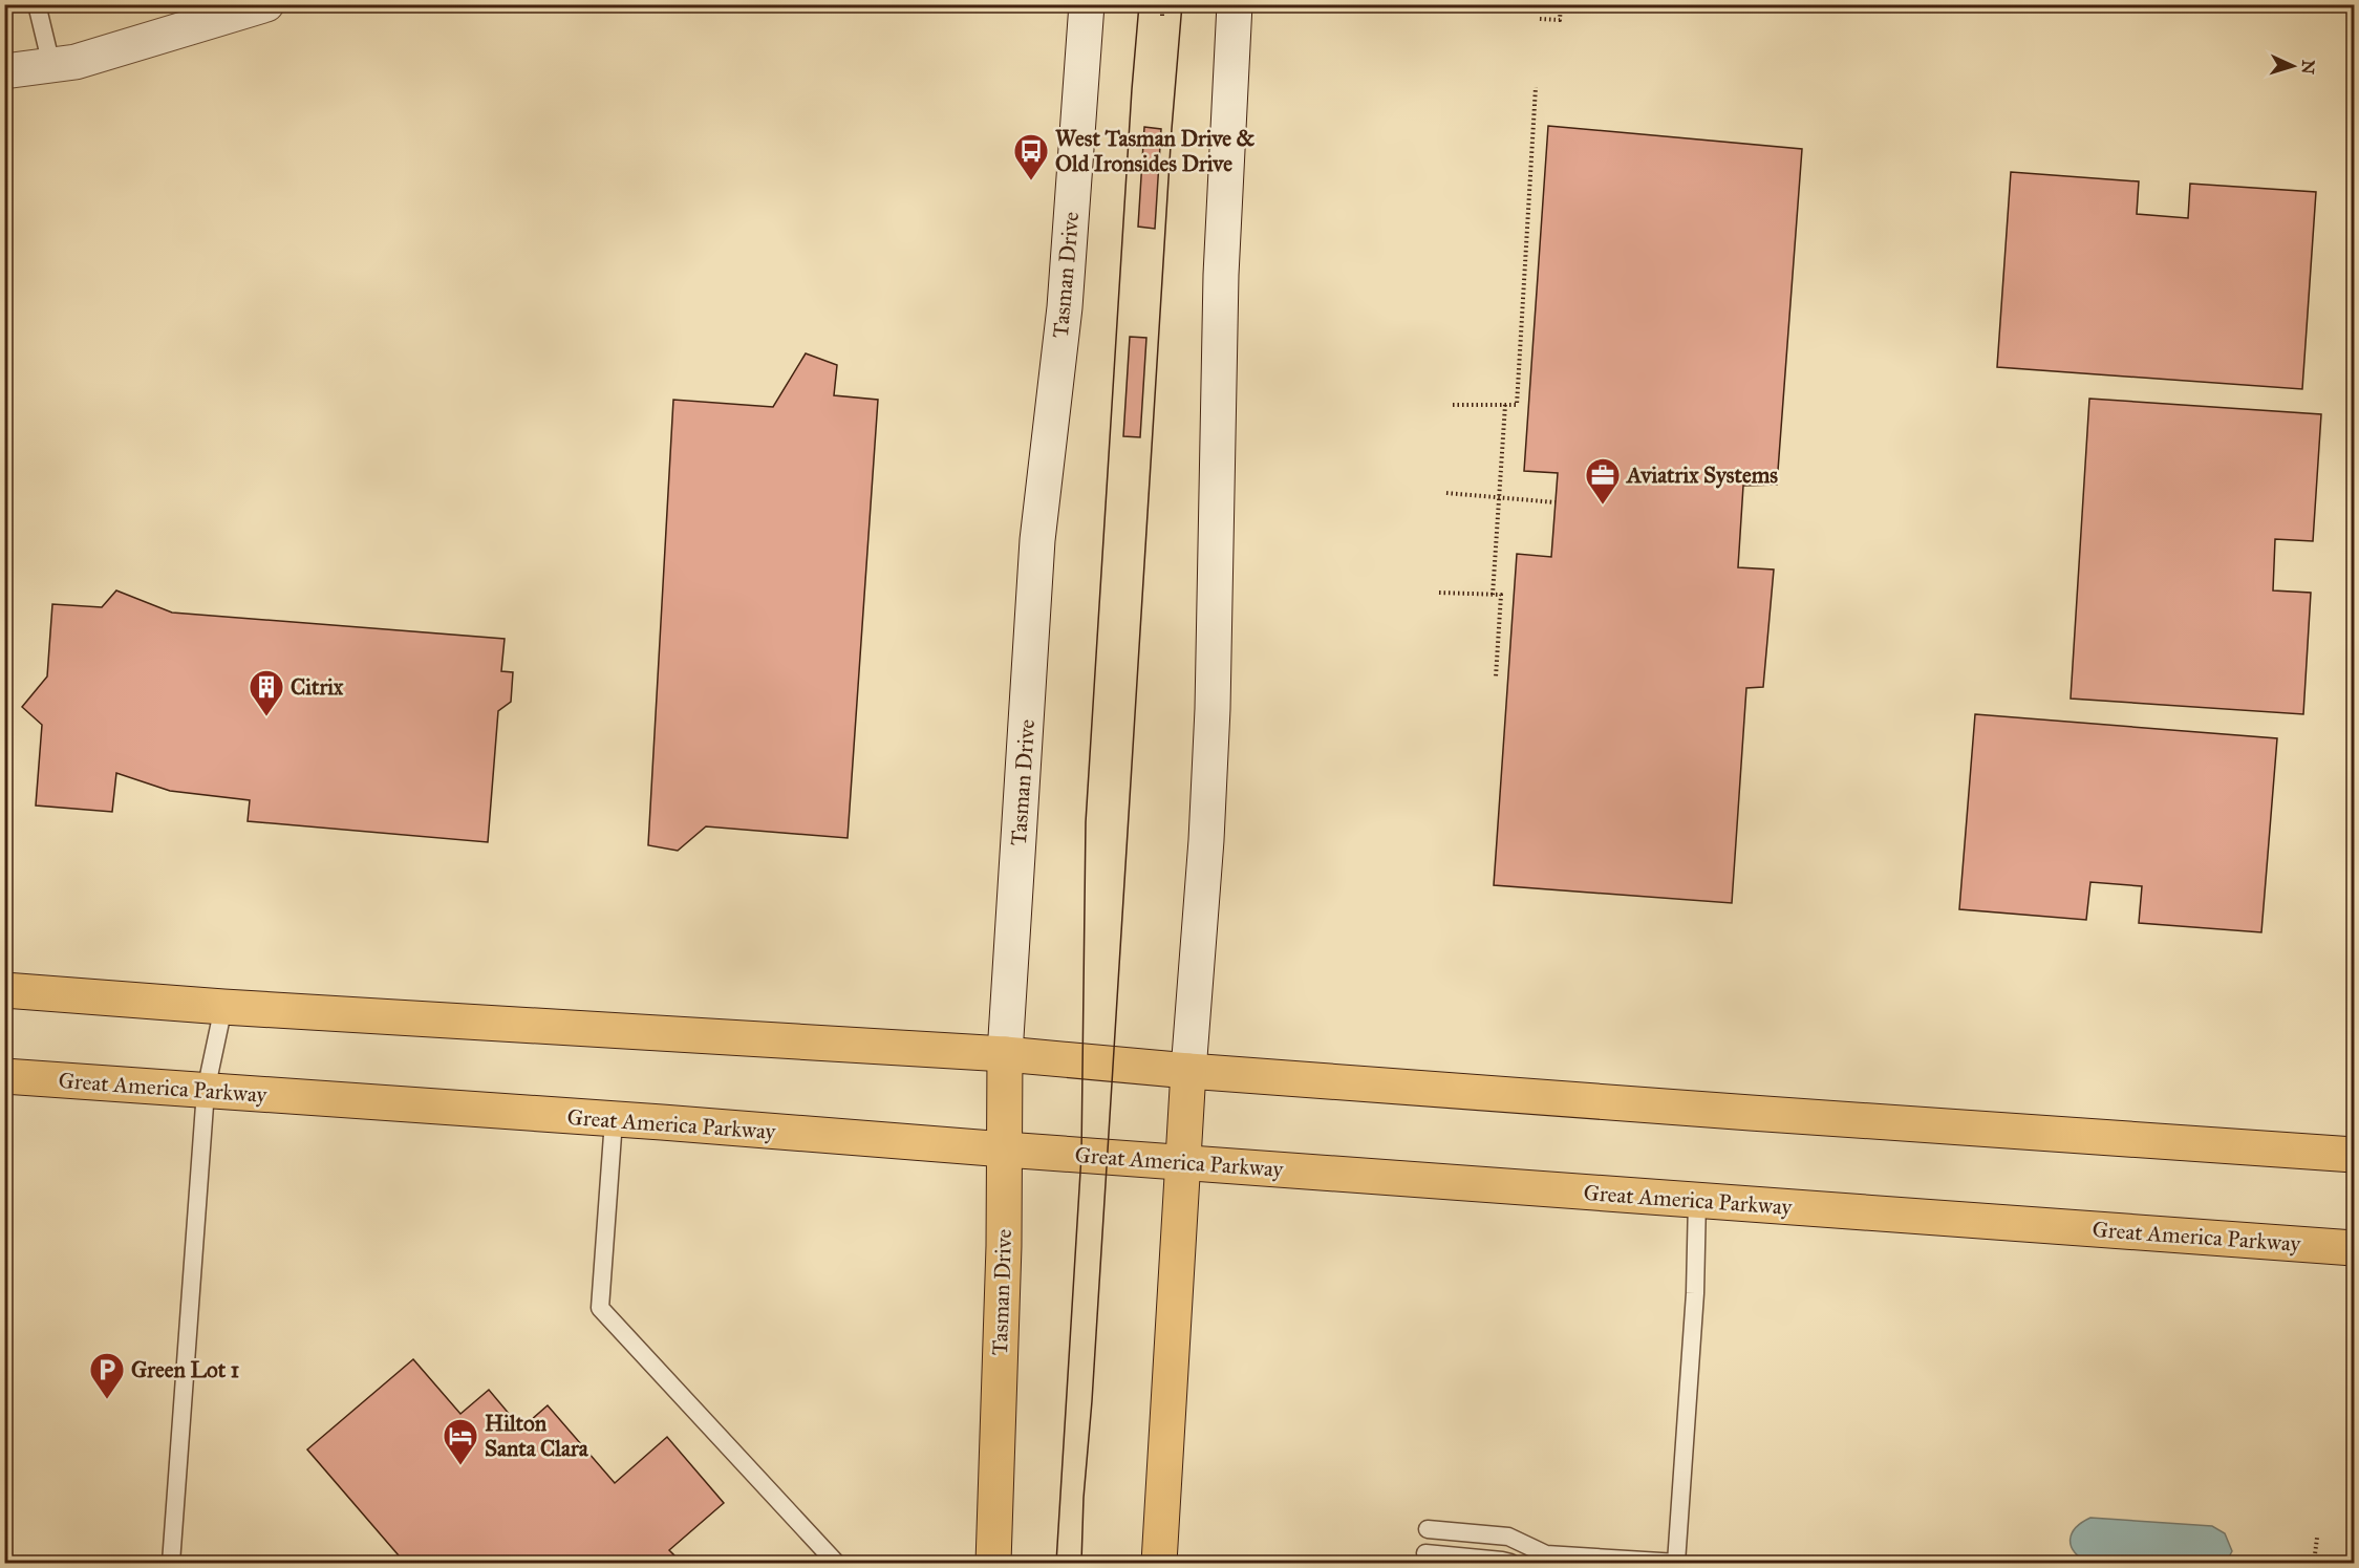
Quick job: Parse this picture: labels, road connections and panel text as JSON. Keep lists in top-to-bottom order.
{
  "streets": {
    "main road": ["Tasman Drive", "Great America Parkway"]
  },
  "crossings": [
    ["Tasman Drive", "Great America Parkway"]
  ],
  "places": {
    "bus stop": ["West Tasman Drive & Old Ironsides Drive"],
    "office": ["Aviatrix Systems"],
    "building": ["Citrix"],
    "parking": ["Green Lot 1"],
    "hotel": ["Hilton Santa Clara"]
  },
  "north": "right"
}
